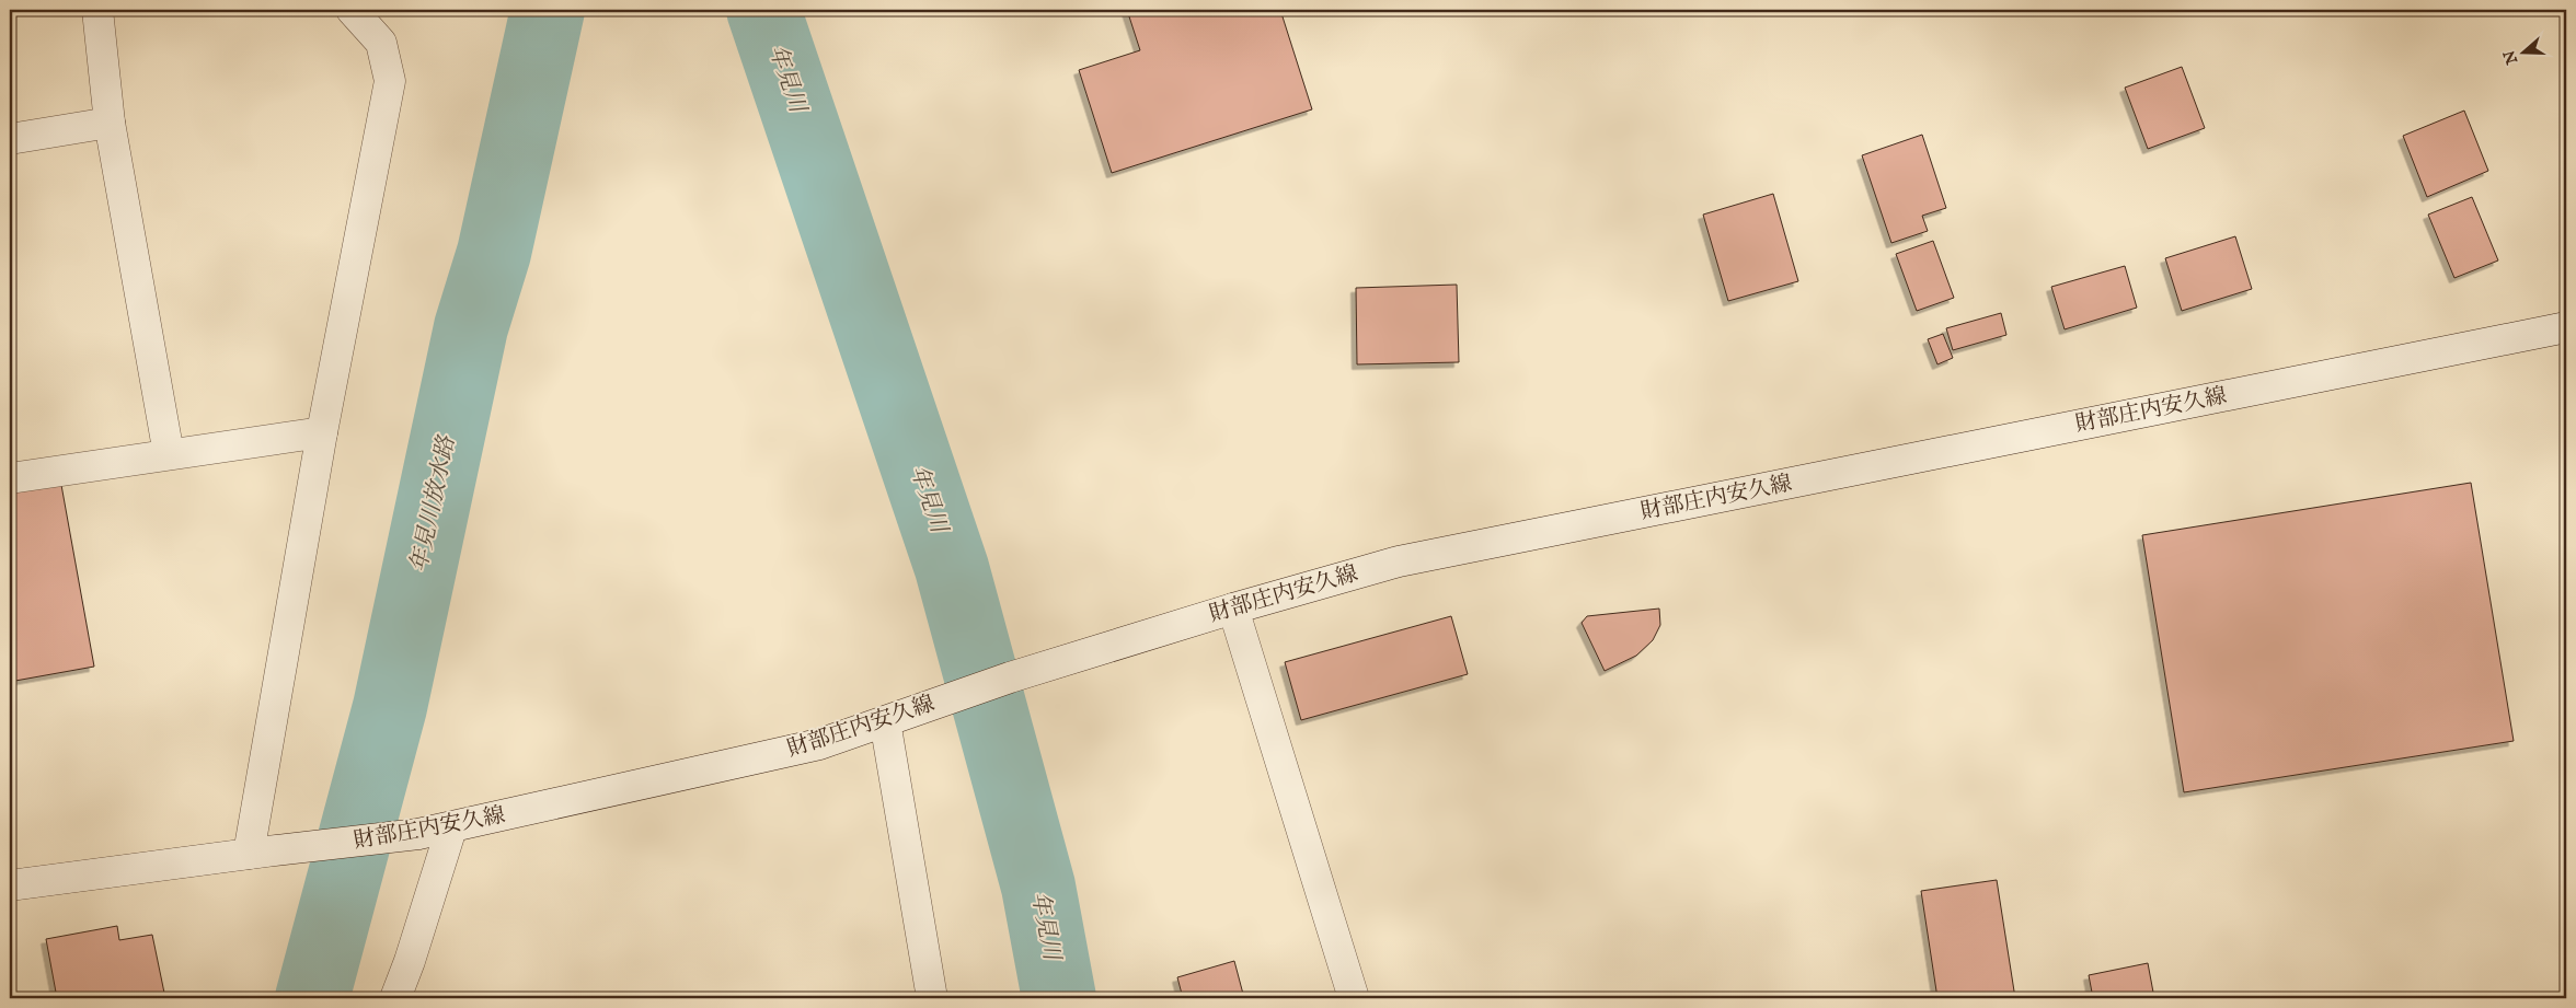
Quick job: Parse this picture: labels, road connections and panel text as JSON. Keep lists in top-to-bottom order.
{
  "streets": {
    "street": ["財部庄内安久線"]
  },
  "water": ["年見川", "年見川放水路"],
  "north": "left"
}
